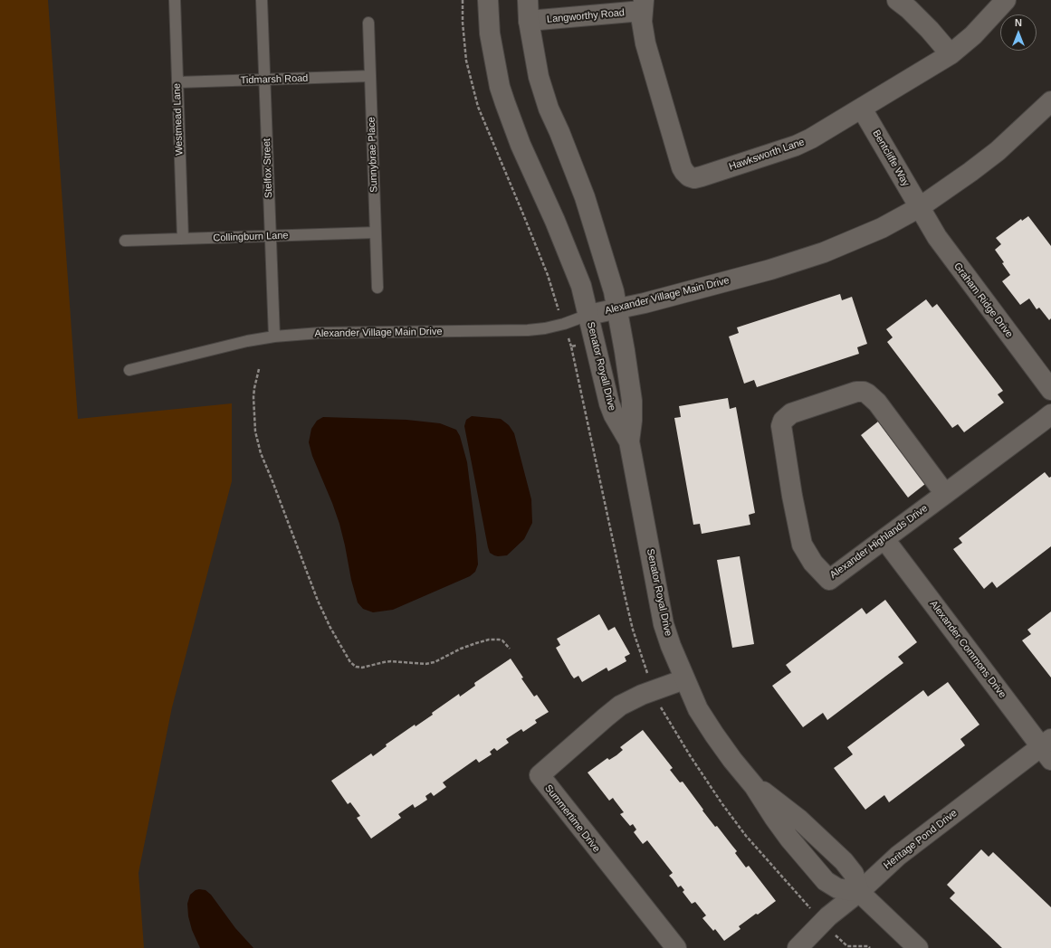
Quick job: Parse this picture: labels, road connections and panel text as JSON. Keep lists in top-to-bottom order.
{
  "streets": {
    "street": [
      "Langworthy Road",
      "Hawksworth Lane",
      "Bentcliffe Way",
      "Alexander Village Main Drive",
      "Graham Ridge Drive",
      "Senator Royall Drive",
      "Alexander Highlands Drive",
      "Senator Royal Drive",
      "Alexander Commons Drive",
      "Summertime Drive",
      "Heritage Pond Drive"
    ],
    "lane": [
      "Tidmarsh Road",
      "Westmead Lane",
      "Sunnybrae Place",
      "Stelfox Street",
      "Collingburn Lane"
    ]
  },
  "crossings": [
    ["Langworthy Road", "Hawksworth Lane"],
    ["Langworthy Road", "Senator Royall Drive"],
    ["Tidmarsh Road", "Westmead Lane"],
    ["Tidmarsh Road", "Sunnybrae Place"],
    ["Tidmarsh Road", "Stelfox Street"],
    ["Westmead Lane", "Collingburn Lane"],
    ["Sunnybrae Place", "Collingburn Lane"],
    ["Hawksworth Lane", "Bentcliffe Way"],
    ["Bentcliffe Way", "Alexander Village Main Drive"],
    ["Bentcliffe Way", "Graham Ridge Drive"],
    ["Stelfox Street", "Collingburn Lane"],
    ["Stelfox Street", "Alexander Village Main Drive"],
    ["Alexander Village Main Drive", "Graham Ridge Drive"],
    ["Alexander Village Main Drive", "Senator Royall Drive"],
    ["Senator Royall Drive", "Senator Royal Drive"],
    ["Alexander Highlands Drive", "Alexander Commons Drive"],
    ["Senator Royal Drive", "Summertime Drive"],
    ["Senator Royal Drive", "Heritage Pond Drive"],
    ["Alexander Commons Drive", "Heritage Pond Drive"]
  ],
  "north": "top"
}
